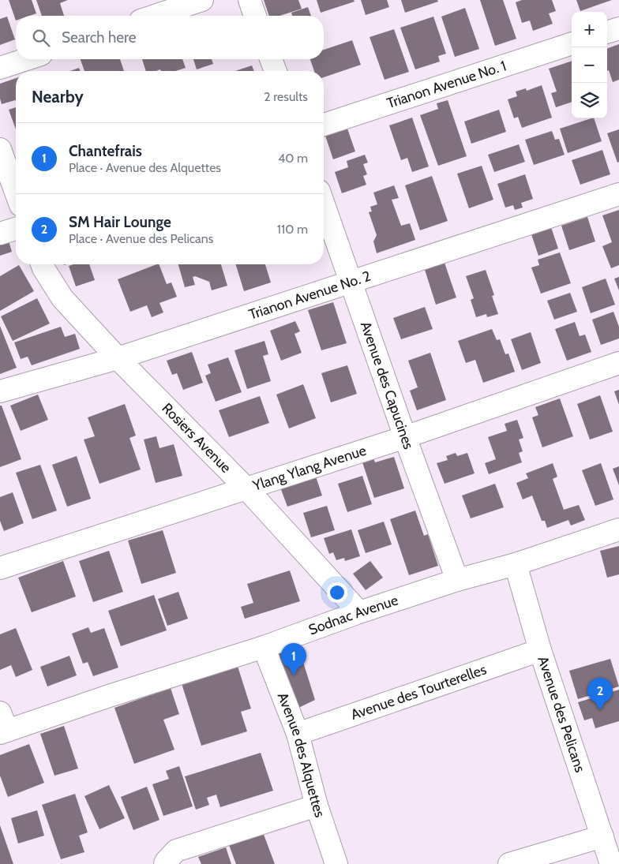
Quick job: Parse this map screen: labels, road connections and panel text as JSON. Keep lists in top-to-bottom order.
{
  "streets": {
    "street": [
      "Trianon Avenue No. 1",
      "Trianon Avenue No. 2",
      "Avenue des Capucines",
      "Rosiers Avenue",
      "Ylang Ylang Avenue",
      "Sodnac Avenue",
      "Avenue des Tourterelles",
      "Avenue des Pelicans",
      "Avenue des Alquettes"
    ]
  },
  "crossings": [
    ["Trianon Avenue No. 2", "Avenue des Capucines"],
    ["Trianon Avenue No. 2", "Rosiers Avenue"],
    ["Avenue des Capucines", "Ylang Ylang Avenue"],
    ["Avenue des Capucines", "Sodnac Avenue"],
    ["Rosiers Avenue", "Ylang Ylang Avenue"],
    ["Rosiers Avenue", "Sodnac Avenue"],
    ["Sodnac Avenue", "Avenue des Pelicans"],
    ["Sodnac Avenue", "Avenue des Alquettes"],
    ["Avenue des Tourterelles", "Avenue des Pelicans"],
    ["Avenue des Tourterelles", "Avenue des Alquettes"]
  ],
  "page": {
    "map_buttons": ["+", "−"],
    "search": "Search here",
    "heading": ["Nearby", "2 results"],
    "list": [
      {
        "mark": "1",
        "name": "Chantefrais",
        "note": "Place · Avenue des Alquettes",
        "value": "40 m"
      },
      {
        "mark": "2",
        "name": "SM Hair Lounge",
        "note": "Place · Avenue des Pelicans",
        "value": "110 m"
      }
    ],
    "pins": ["1", "2"]
  }
}
